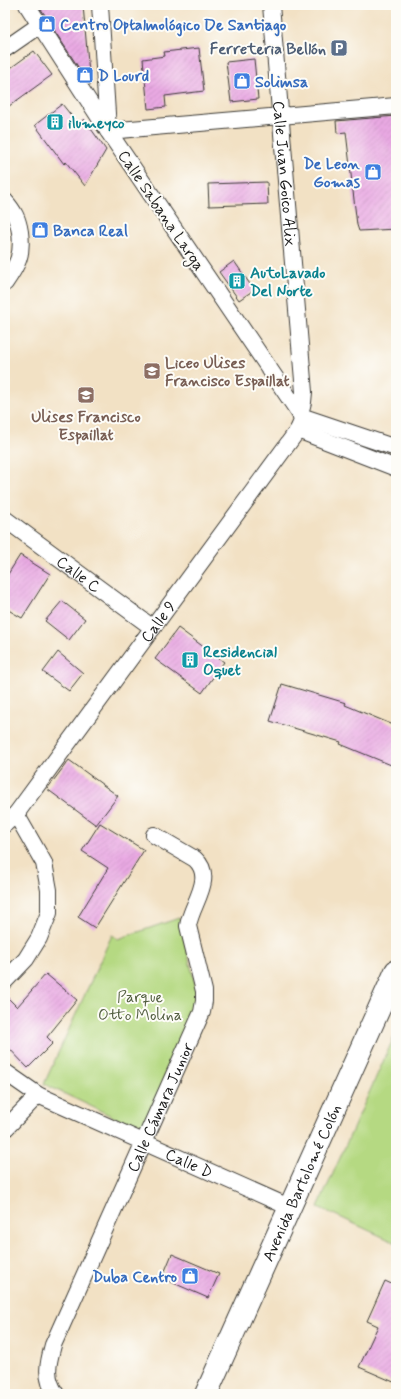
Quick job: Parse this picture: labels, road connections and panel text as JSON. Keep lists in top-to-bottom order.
{
  "streets": {
    "main road": ["Avenida Bartolomé Colón"],
    "street": [
      "Calle Juan Goico Alix",
      "Calle Sabana Larga",
      "Calle C",
      "Calle 9",
      "Calle Cámara Junior",
      "Calle D"
    ]
  },
  "crossings": [
    ["Calle Juan Goico Alix", "Calle Sabana Larga"],
    ["Calle Juan Goico Alix", "Calle 9"],
    ["Calle Sabana Larga", "Calle 9"],
    ["Calle C", "Calle 9"],
    ["Calle Cámara Junior", "Calle D"],
    ["Calle D", "Avenida Bartolomé Colón"]
  ],
  "parks": ["Parque Otto Molina"],
  "places": {
    "shop": [
      "Centro Optalmológico De Santiago",
      "D Lourd",
      "Solimsa",
      "De Leon Gomas",
      "Banca Real",
      "Duba Centro"
    ],
    "parking": ["Ferreteria Bellón"],
    "building": ["ilumeyco", "AutoLavado Del Norte", "Residencial Oquet"],
    "school or university": ["Liceo Ulises Francisco Espaillat", "Ulises Francisco Espaillat"]
  }
}
